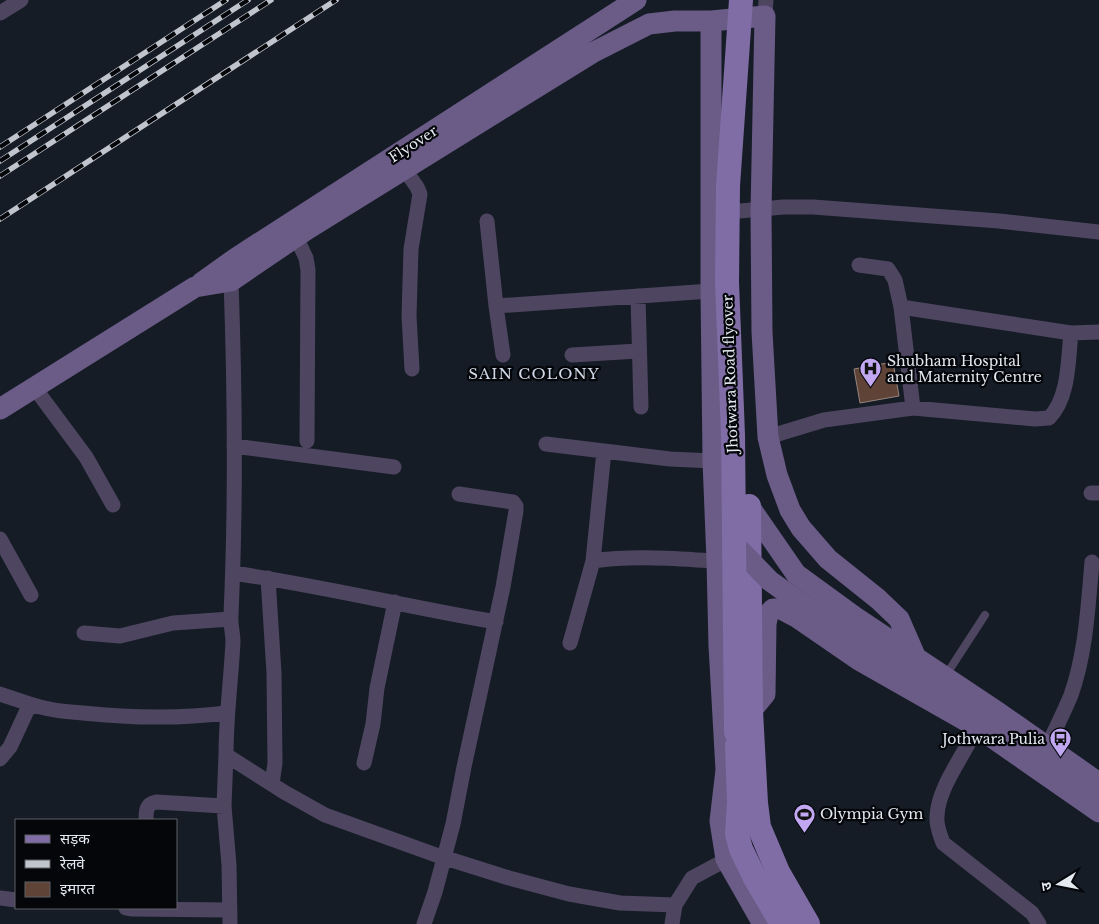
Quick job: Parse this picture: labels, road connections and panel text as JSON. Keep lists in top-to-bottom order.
{
  "streets": {
    "main road": ["Jhotwara Road flyover"],
    "street": ["Flyover"]
  },
  "districts": ["SAIN COLONY"],
  "places": {
    "hospital": ["Shubham Hospital and Maternity Centre"],
    "bus stop": ["Jothwara Pulia"],
    "sports": ["Olympia Gym"]
  },
  "legend": ["सड़क", "रेलवे", "इमारत"],
  "north": "left"
}
